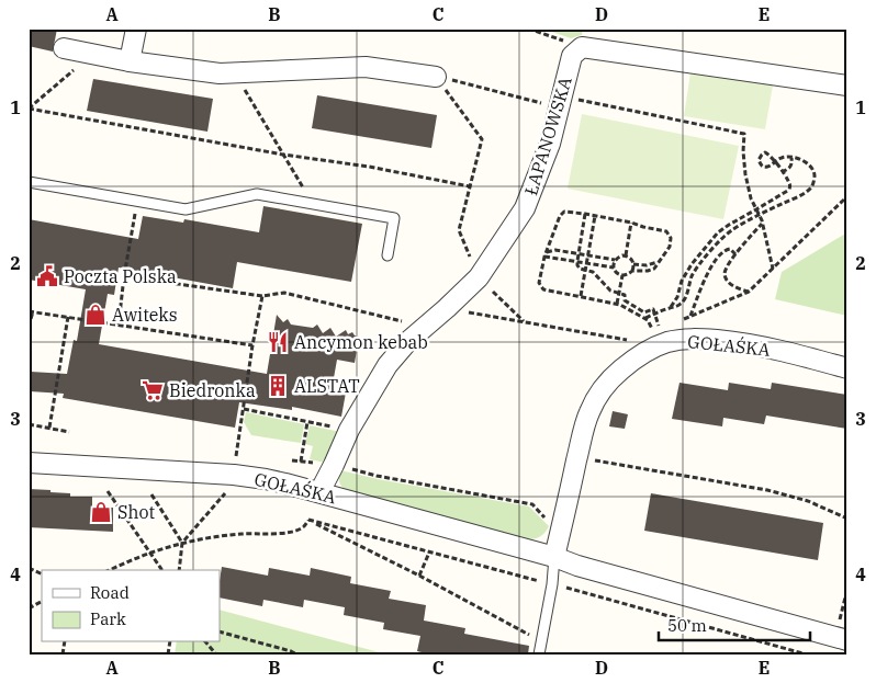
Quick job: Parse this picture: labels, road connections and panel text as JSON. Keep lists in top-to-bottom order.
{
  "streets": {
    "street": ["ŁAPANOWSKA", "GOŁAŚKA"]
  },
  "crossings": [
    ["ŁAPANOWSKA", "GOŁAŚKA"]
  ],
  "places": {
    "public building": ["Poczta Polska"],
    "shop": ["Awiteks", "Shot"],
    "restaurant": ["Ancymon kebab"],
    "building": ["ALSTAT"],
    "supermarket": ["Biedronka"]
  },
  "legend": ["Road", "Park"],
  "scale_bar": "50 m",
  "grid": {
    "columns": [
      "A",
      "B",
      "C",
      "D",
      "E"
    ],
    "rows": [
      "1",
      "2",
      "3",
      "4"
    ]
  }
}
